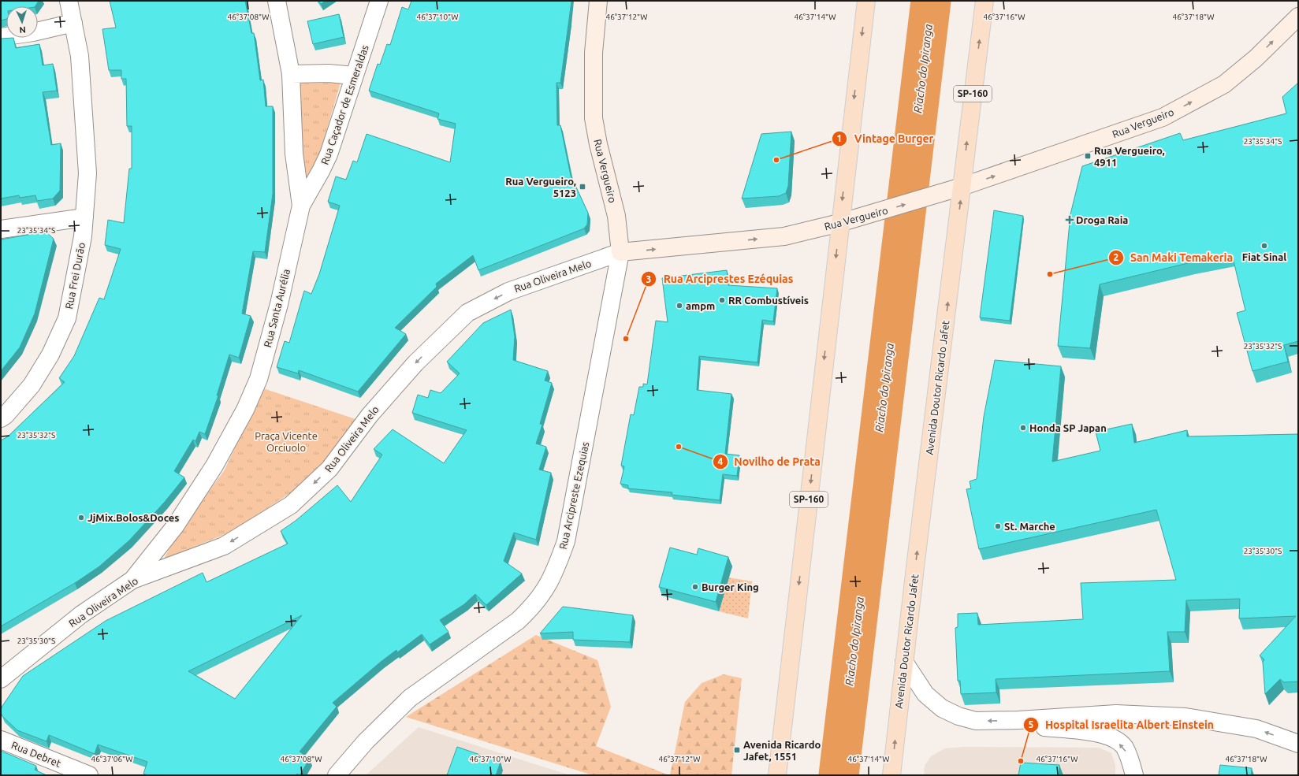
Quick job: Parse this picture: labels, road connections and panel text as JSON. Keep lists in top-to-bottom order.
{
  "streets": {
    "main road": ["SP-160", "Rua Vergueiro", "Avenida Doutor Ricardo Jafet"],
    "street": [
      "Rua Caçador de Esmeraldas",
      "Rua Frei Durão",
      "Rua Oliveira Melo",
      "Rua Santa Aurélia",
      "Rua Arcipreste Ezequias",
      "Rua Debret"
    ]
  },
  "crossings": [
    ["SP-160", "Rua Vergueiro"],
    ["Rua Caçador de Esmeraldas", "Rua Santa Aurélia"],
    ["Rua Vergueiro", "Rua Oliveira Melo"],
    ["Rua Vergueiro", "Avenida Doutor Ricardo Jafet"],
    ["Rua Vergueiro", "Rua Arcipreste Ezequias"],
    ["Rua Oliveira Melo", "Rua Santa Aurélia"],
    ["Rua Oliveira Melo", "Rua Arcipreste Ezequias"]
  ],
  "one_way": ["Rua Vergueiro", "Rua Oliveira Melo"],
  "water": ["Riacho do Ipiranga"],
  "parks": ["Praça Vicente Orciuolo"],
  "places": {
    "transit": ["Rua Vergueiro, 4911", "Rua Vergueiro, 5123", "Avenida Ricardo Jafet, 1551"],
    "other": [
      "Vintage Burger",
      "Fiat Sinal",
      "San Maki Temakeria",
      "RR Combustíveis",
      "ampm",
      "Rua Arciprestes Ezéquias",
      "Honda SP Japan",
      "Novilho de Prata",
      "JjMix.Bolos&Doces",
      "St. Marche",
      "Burger King",
      "Hospital Israelita Albert Einstein"
    ],
    "health": ["Droga Raia"]
  },
  "north": "bottom",
  "coordinates": [
    "46°37'08\"W",
    "46°37'10\"W",
    "46°37'12\"W",
    "46°37'14\"W",
    "46°37'16\"W",
    "46°37'18\"W",
    "23°35'34\"S",
    "23°35'32\"S",
    "23°35'30\"S",
    "46°37'06\"W"
  ]
}
